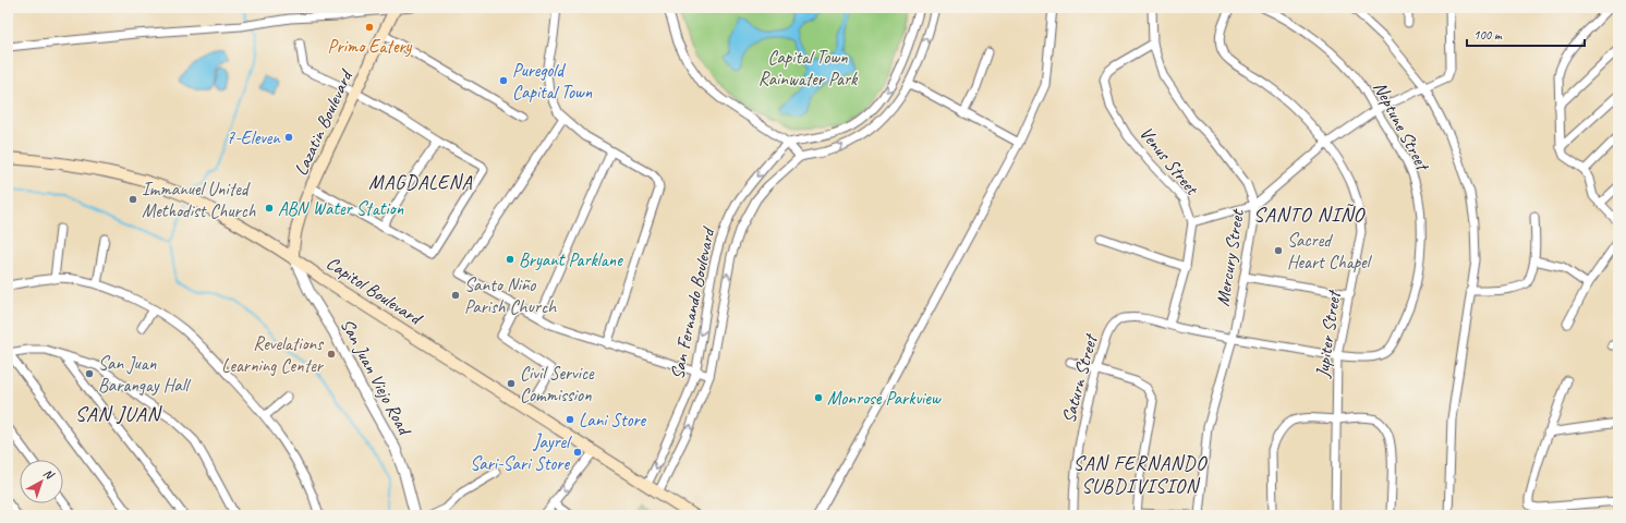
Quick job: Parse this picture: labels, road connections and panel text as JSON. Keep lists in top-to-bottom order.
{
  "streets": {
    "main road": ["Lazatin Boulevard", "Capitol Boulevard"],
    "street": [
      "Neptune Street",
      "Venus Street",
      "Mercury Street",
      "San Fernando Boulevard",
      "Jupiter Street",
      "San Juan Viejo Road",
      "Saturn Street"
    ]
  },
  "crossings": [
    ["Lazatin Boulevard", "Capitol Boulevard"],
    ["Lazatin Boulevard", "San Juan Viejo Road"],
    ["Neptune Street", "Mercury Street"],
    ["Neptune Street", "Jupiter Street"],
    ["Neptune Street", "Saturn Street"],
    ["Venus Street", "Mercury Street"],
    ["Venus Street", "Saturn Street"],
    ["Mercury Street", "Saturn Street"],
    ["Capitol Boulevard", "San Fernando Boulevard"],
    ["Capitol Boulevard", "San Juan Viejo Road"]
  ],
  "districts": [
    "MAGDALENA",
    "SANTO NIÑO",
    "SAN JUAN",
    "SAN FERNANDO SUBDIVISION"
  ],
  "parks": ["Capital Town Rainwater Park"],
  "places": [
    "Primo Eatery",
    "Puregold Capital Town",
    "7-Eleven",
    "Immanuel United Methodist Church",
    "ABN Water Station",
    "Sacred Heart Chapel",
    "Bryant Parklane",
    "Santo Niño Parish Church",
    "Revelations Learning Center",
    "San Juan Barangay Hall",
    "Civil Service Commission",
    "Monrose Parkview",
    "Lani Store",
    "Jayrel Sari-Sari Store"
  ],
  "scale_bar": "100 m",
  "north": "top right"
}
